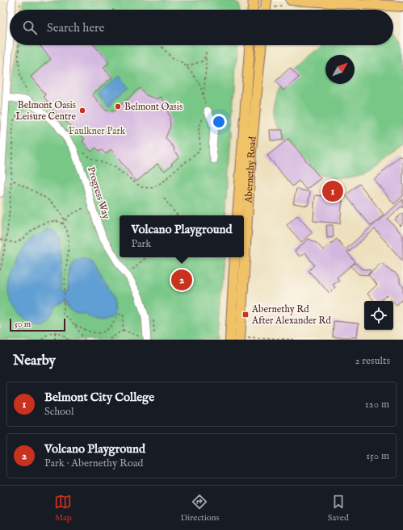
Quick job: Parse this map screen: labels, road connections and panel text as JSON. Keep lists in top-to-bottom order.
{
  "streets": {
    "main road": ["Abernethy Road"],
    "street": ["Progress Way"]
  },
  "parks": ["Faulkner Park"],
  "places": {
    "other": ["Belmont Oasis", "Belmont Oasis Leisure Centre"],
    "transit": ["Abernethy Rd After Alexander Rd"]
  },
  "scale_bar": "50 m",
  "north": "top right",
  "page": {
    "search": "Search here",
    "pins": ["1", "2"],
    "popup": ["Volcano Playground", "Park"],
    "scale": "50 m",
    "heading": ["Nearby", "2 results"],
    "list": [
      {
        "mark": "1",
        "name": "Belmont City College",
        "note": "School",
        "value": "120 m"
      },
      {
        "mark": "2",
        "name": "Volcano Playground",
        "note": "Park · Abernethy Road",
        "value": "150 m"
      }
    ],
    "nav": ["Map", "Directions", "Saved"]
  }
}
